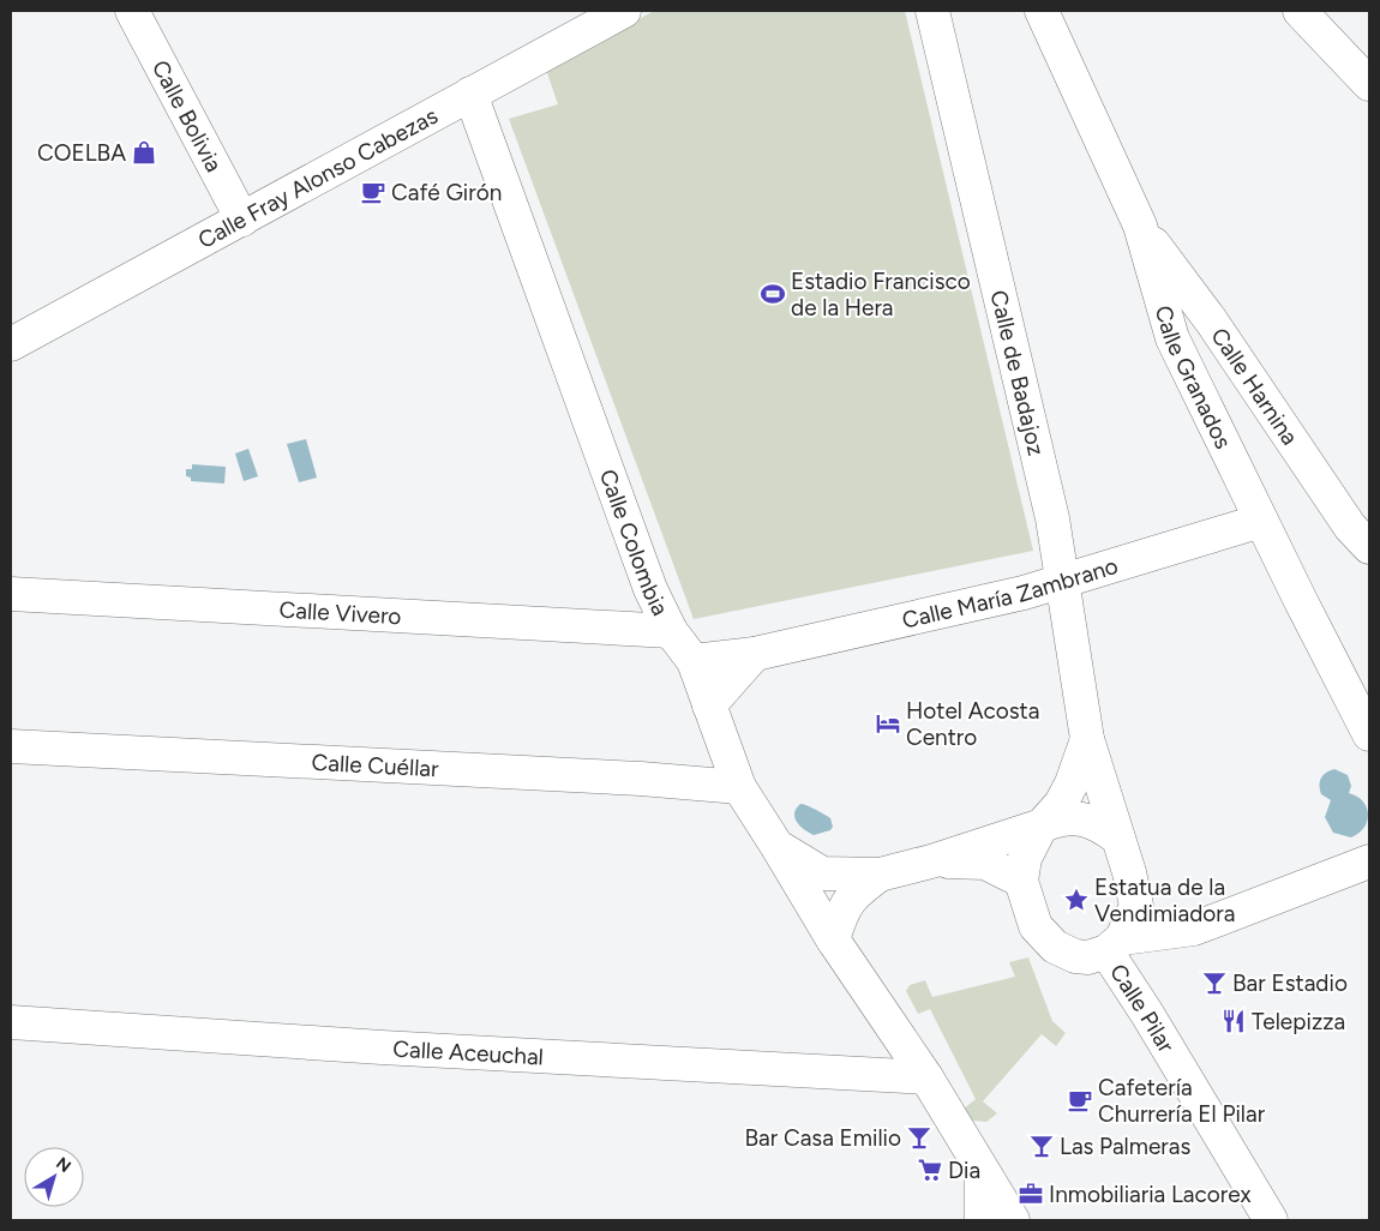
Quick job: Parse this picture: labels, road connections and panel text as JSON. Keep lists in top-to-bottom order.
{
  "streets": {
    "street": [
      "Calle Bolivia",
      "Calle Fray Alonso Cabezas",
      "Calle de Badajoz",
      "Calle Granados",
      "Calle Harnina",
      "Calle Colombia",
      "Calle María Zambrano",
      "Calle Vivero",
      "Calle Cuéllar",
      "Calle Pilar",
      "Calle Aceuchal"
    ]
  },
  "crossings": [
    ["Calle Bolivia", "Calle Fray Alonso Cabezas"],
    ["Calle Fray Alonso Cabezas", "Calle Colombia"],
    ["Calle de Badajoz", "Calle María Zambrano"],
    ["Calle de Badajoz", "Calle Pilar"],
    ["Calle Granados", "Calle Harnina"],
    ["Calle Granados", "Calle María Zambrano"],
    ["Calle Colombia", "Calle María Zambrano"],
    ["Calle Colombia", "Calle Vivero"],
    ["Calle Colombia", "Calle Cuéllar"],
    ["Calle Colombia", "Calle Aceuchal"]
  ],
  "places": {
    "shop": ["COELBA"],
    "cafe": ["Café Girón", "Cafetería Churrería El Pilar"],
    "sports": ["Estadio Francisco de la Hera"],
    "hotel": ["Hotel Acosta Centro"],
    "place": ["Estatua de la Vendimiadora"],
    "bar": ["Bar Estadio", "Bar Casa Emilio", "Las Palmeras"],
    "restaurant": ["Telepizza"],
    "supermarket": ["Dia"],
    "office": ["Inmobiliaria Lacorex"]
  },
  "north": "top right"
}
